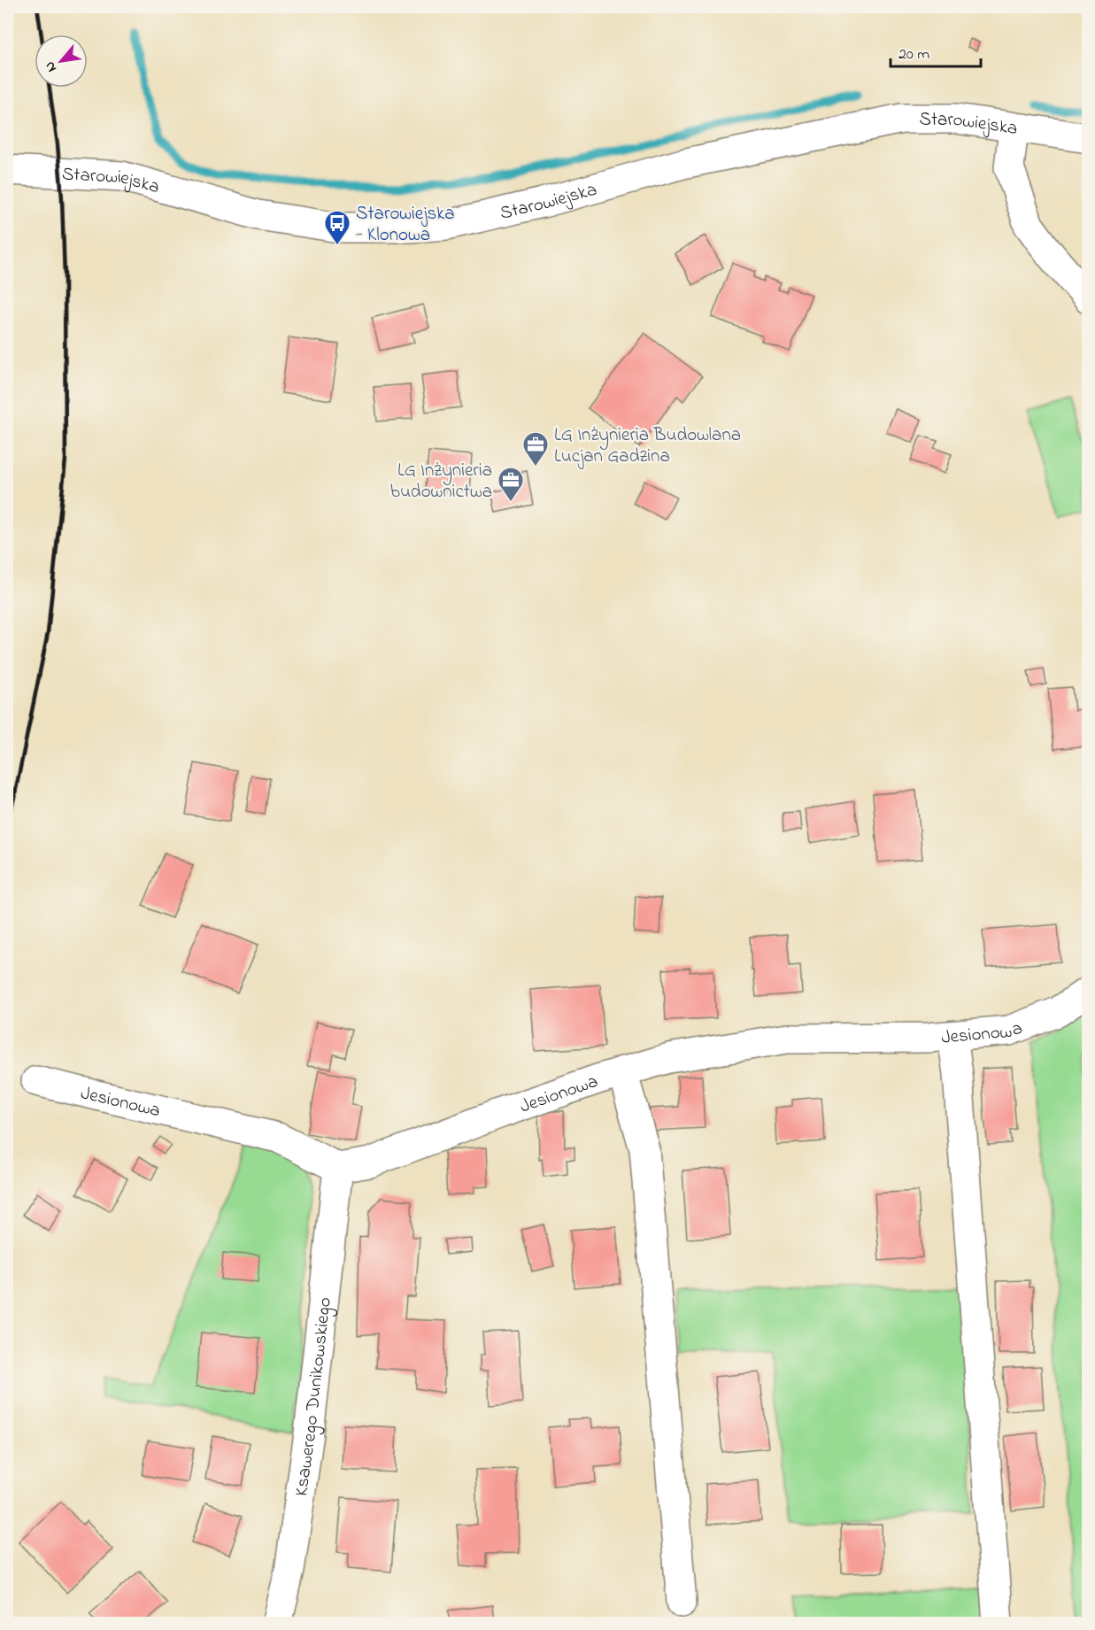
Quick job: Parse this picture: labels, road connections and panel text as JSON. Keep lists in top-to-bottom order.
{
  "streets": {
    "street": ["Starowiejska", "Jesionowa", "Ksawerego Dunikowskiego"]
  },
  "crossings": [
    ["Jesionowa", "Ksawerego Dunikowskiego"]
  ],
  "places": {
    "bus stop": ["Starowiejska - Klonowa"],
    "office": ["LG Inżynieria Budowlana Lucjan Gadzina", "LG Inżynieria budownictwa"]
  },
  "scale_bar": "20 m",
  "north": "bottom left"
}
